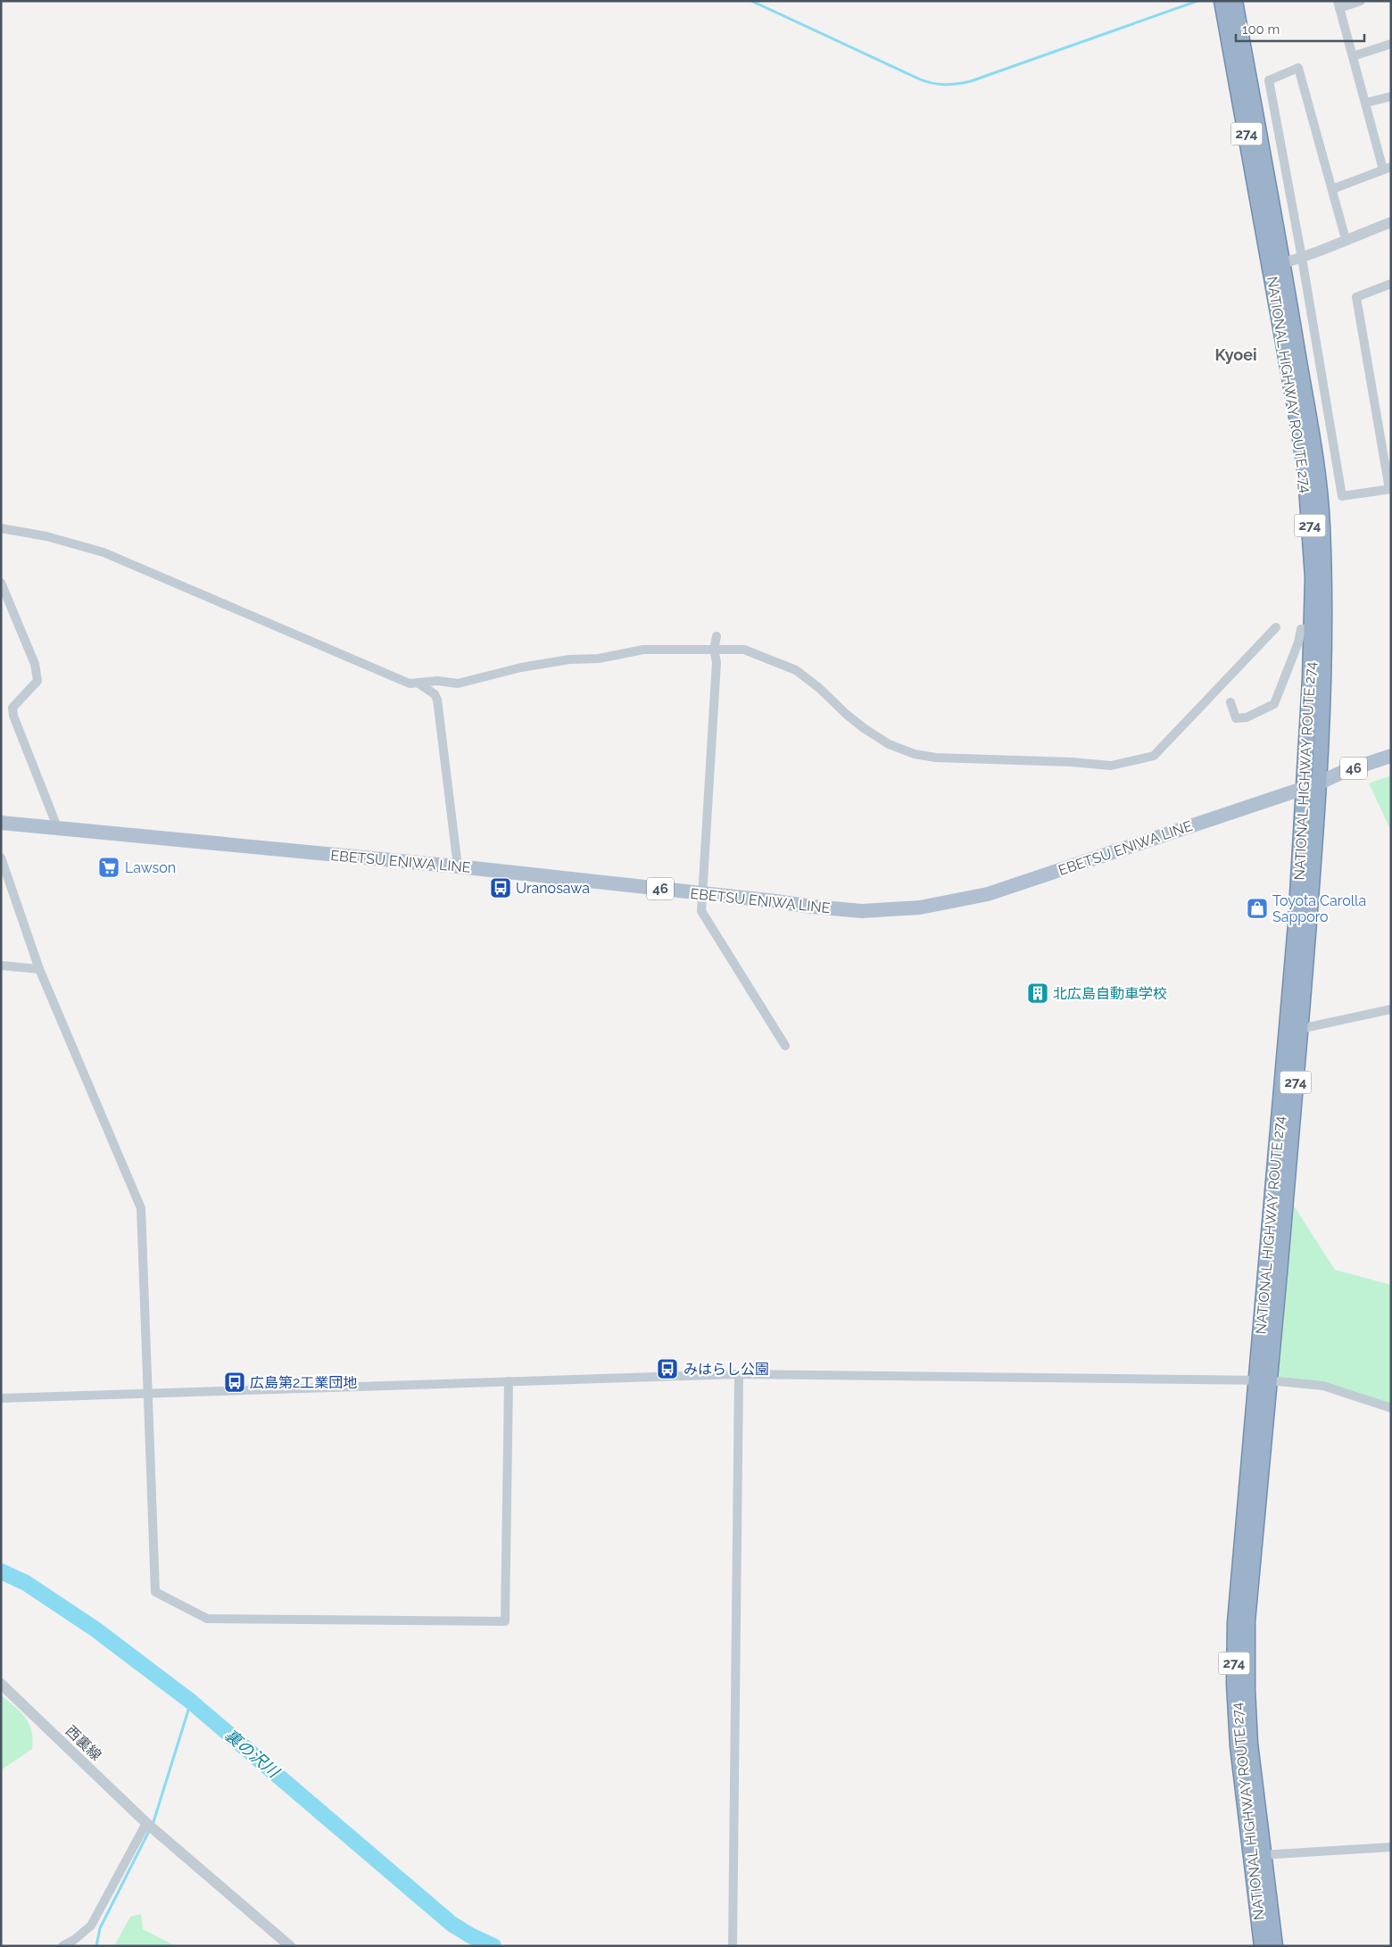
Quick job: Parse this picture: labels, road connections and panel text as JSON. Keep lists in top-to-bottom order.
{
  "streets": {
    "highway": ["274", "NATIONAL HIGHWAY ROUTE 274"],
    "main road": ["46", "EBETSU ENIWA LINE"],
    "street": ["西裏線"]
  },
  "crossings": [
    ["NATIONAL HIGHWAY ROUTE 274", "EBETSU ENIWA LINE"]
  ],
  "districts": ["Kyoei"],
  "water": ["裏の沢川"],
  "places": {
    "supermarket": ["Lawson"],
    "bus stop": ["Uranosawa", "みはらし公園", "広島第2工業団地"],
    "shop": ["Toyota Carolla Sapporo"],
    "building": ["北広島自動車学校"]
  },
  "scale_bar": "100 m"
}
